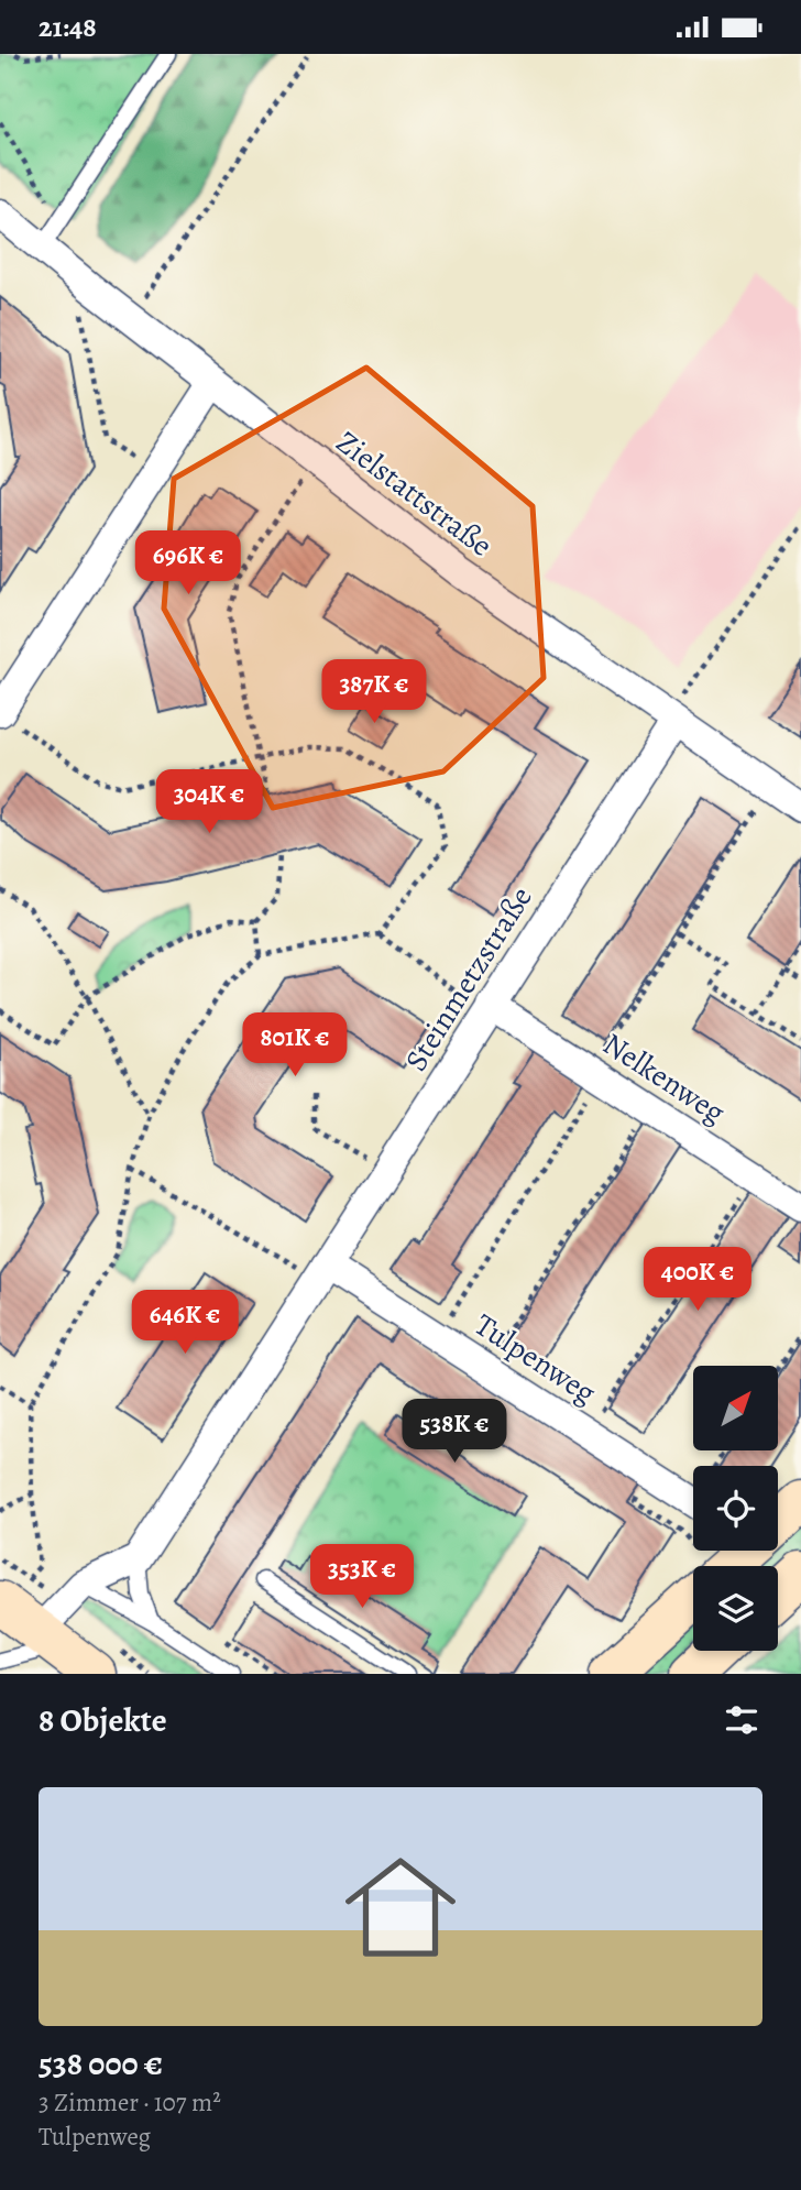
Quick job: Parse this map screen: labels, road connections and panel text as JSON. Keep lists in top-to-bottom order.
{
  "streets": {
    "street": [
      "Zielstattstraße",
      "Steinmetzstraße",
      "Nelkenweg",
      "Tulpenweg"
    ]
  },
  "crossings": [
    ["Zielstattstraße", "Steinmetzstraße"],
    ["Steinmetzstraße", "Nelkenweg"],
    ["Steinmetzstraße", "Tulpenweg"]
  ],
  "north": "top right",
  "page": {
    "status": "21:48",
    "price": [
      "696K €",
      "387K €",
      "304K €",
      "801K €",
      "400K €",
      "646K €",
      "538K €",
      "353K €"
    ],
    "heading": "8 Objekte",
    "list": [
      {
        "name": "538 000 €",
        "note": "3 Zimmer · 107 m² · Tulpenweg"
      }
    ]
  }
}
